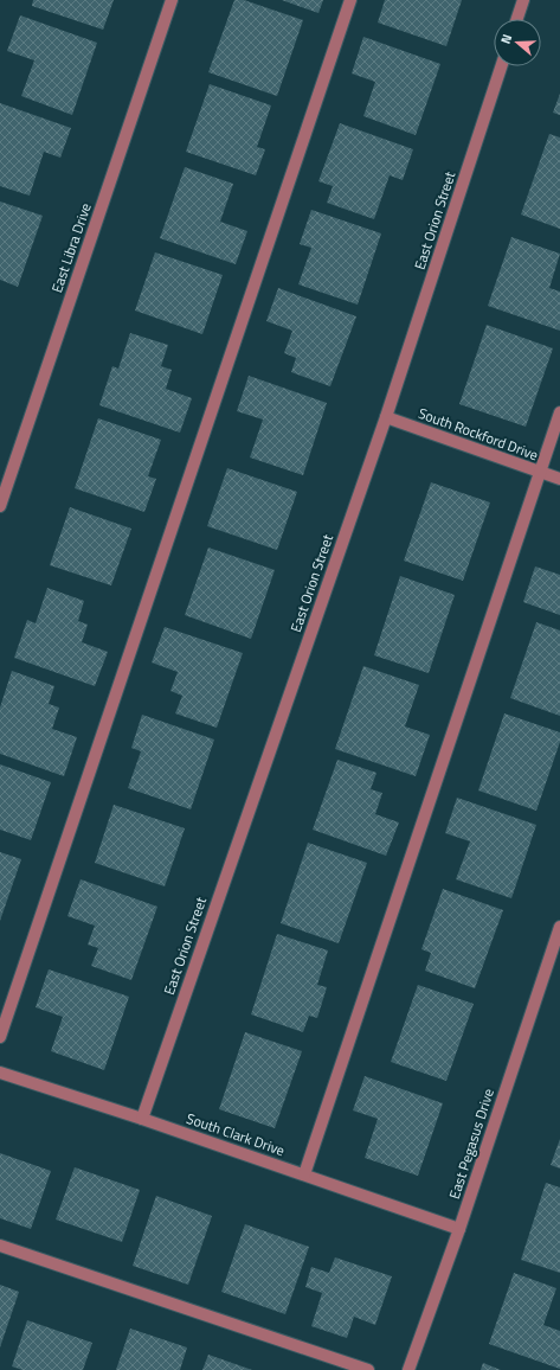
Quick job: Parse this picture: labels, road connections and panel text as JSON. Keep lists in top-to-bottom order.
{
  "streets": {
    "street": [
      "East Orion Street",
      "East Libra Drive",
      "South Rockford Drive",
      "South Clark Drive",
      "East Pegasus Drive"
    ]
  },
  "crossings": [
    ["East Orion Street", "South Rockford Drive"],
    ["East Orion Street", "South Clark Drive"],
    ["South Clark Drive", "East Pegasus Drive"]
  ],
  "north": "left"
}
